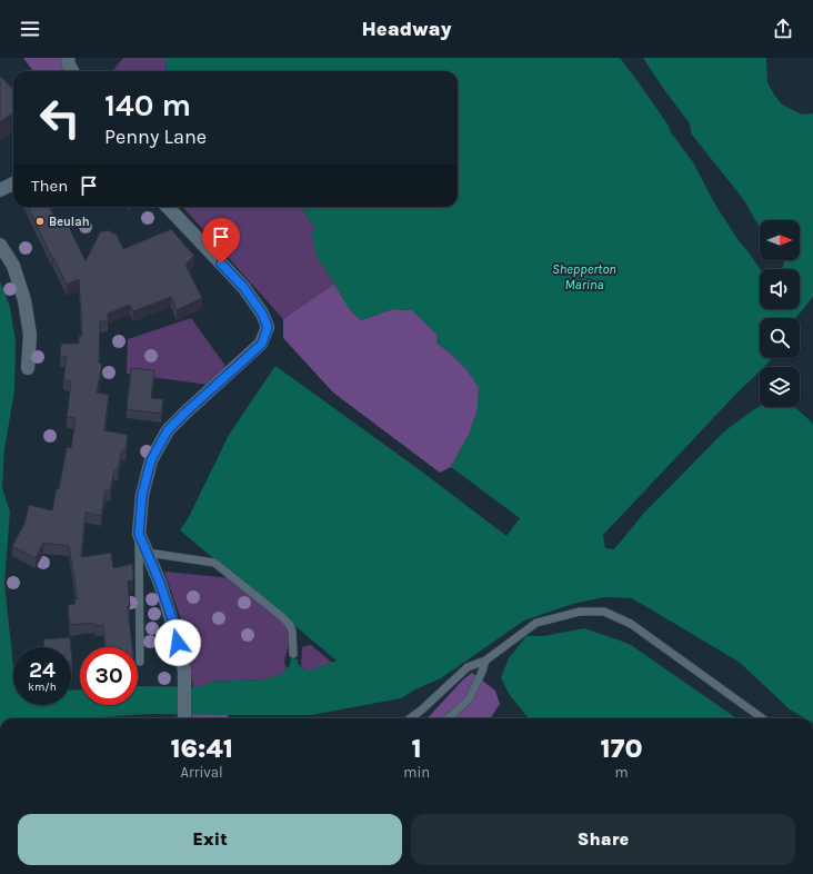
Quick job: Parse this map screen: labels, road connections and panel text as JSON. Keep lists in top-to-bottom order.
{
  "water": ["Shepperton Marina"],
  "places": ["Beulah"],
  "north": "right",
  "page": {
    "header": "Headway",
    "turn": ["140 m", "Penny Lane"],
    "then": "Then",
    "speed": "24 km/h",
    "limit": "30",
    "eta": [
      "16:41",
      "Arrival",
      "1",
      "min",
      "170",
      "m"
    ],
    "buttons": ["Exit", "Share"]
  }
}
